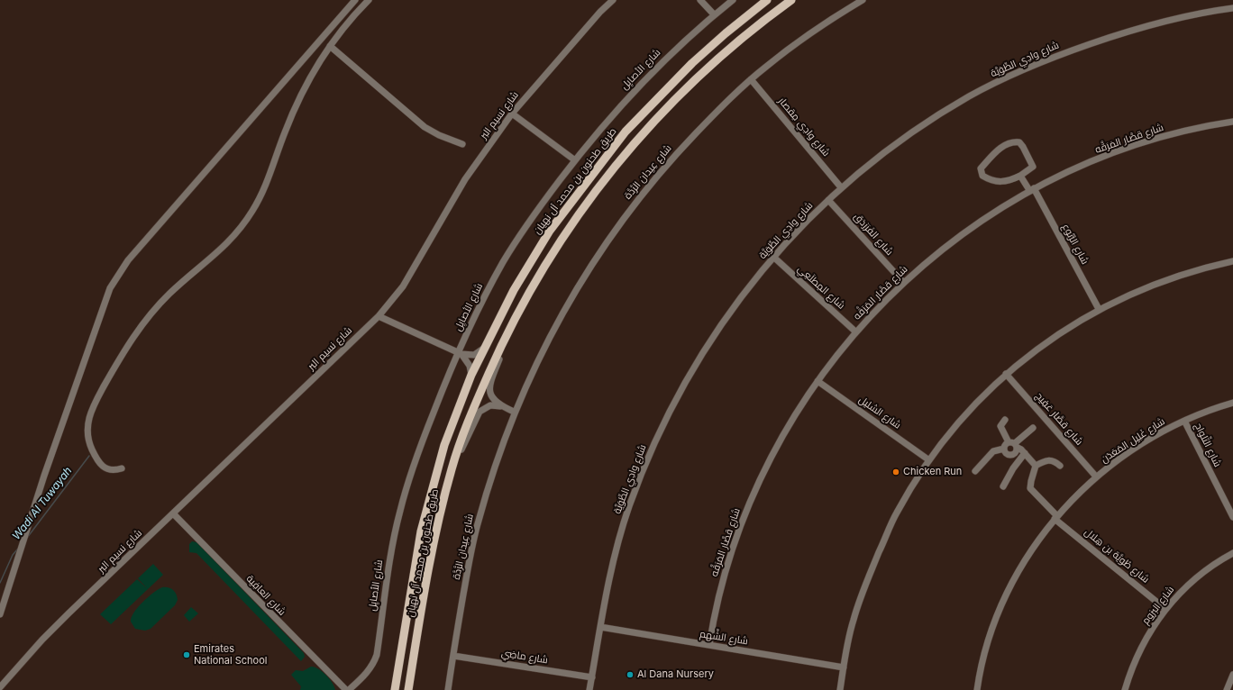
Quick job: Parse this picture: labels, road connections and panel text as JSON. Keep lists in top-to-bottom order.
{
  "streets": {
    "main road": ["طريق طحنون بن محمد آل نهيان"],
    "street": [
      "شارع وادِي الطِّوَيَّة",
      "شارع الأصايِل",
      "شارع نسيم البر",
      "شارع وادِي مِقصار",
      "شارع قصَّار المَرَقَّه",
      "شارع عِيدان الرَّدَّة",
      "شارع الفَرَزدَق",
      "شارع الرُّبُوع",
      "شارع المِطلَعِي",
      "شارع الشليل",
      "شارع قصَّار عَفِيج",
      "شارع غَلِيل المَعَدَن",
      "شارع التِّلواح",
      "شارع طُويَّة بن هِلال",
      "شارع العافِية",
      "شارع البزوم",
      "شارع الشَّهم",
      "شارع ماضِي"
    ]
  },
  "crossings": [
    ["شارع وادِي الطِّوَيَّة", "شارع وادِي مِقصار"],
    ["شارع وادِي الطِّوَيَّة", "شارع الفَرَزدَق"],
    ["شارع وادِي الطِّوَيَّة", "شارع المِطلَعِي"],
    ["شارع وادِي الطِّوَيَّة", "شارع الشَّهم"],
    ["شارع وادِي الطِّوَيَّة", "شارع ماضِي"],
    ["شارع الأصايِل", "شارع العافِية"],
    ["شارع نسيم البر", "شارع العافِية"],
    ["شارع وادِي مِقصار", "شارع عِيدان الرَّدَّة"],
    ["شارع قصَّار المَرَقَّه", "شارع الفَرَزدَق"],
    ["شارع قصَّار المَرَقَّه", "شارع الرُّبُوع"],
    ["شارع قصَّار المَرَقَّه", "شارع المِطلَعِي"],
    ["شارع قصَّار المَرَقَّه", "شارع الشليل"],
    ["شارع قصَّار المَرَقَّه", "شارع الشَّهم"],
    ["شارع عِيدان الرَّدَّة", "شارع ماضِي"],
    ["شارع قصَّار عَفِيج", "شارع غَلِيل المَعَدَن"],
    ["شارع غَلِيل المَعَدَن", "شارع التِّلواح"],
    ["شارع غَلِيل المَعَدَن", "شارع طُويَّة بن هِلال"],
    ["شارع طُويَّة بن هِلال", "شارع البزوم"]
  ],
  "water": ["Wadi Al Tuwayah"],
  "places": ["Chicken Run", "Emirates National School", "Al Dana Nursery"]
}
